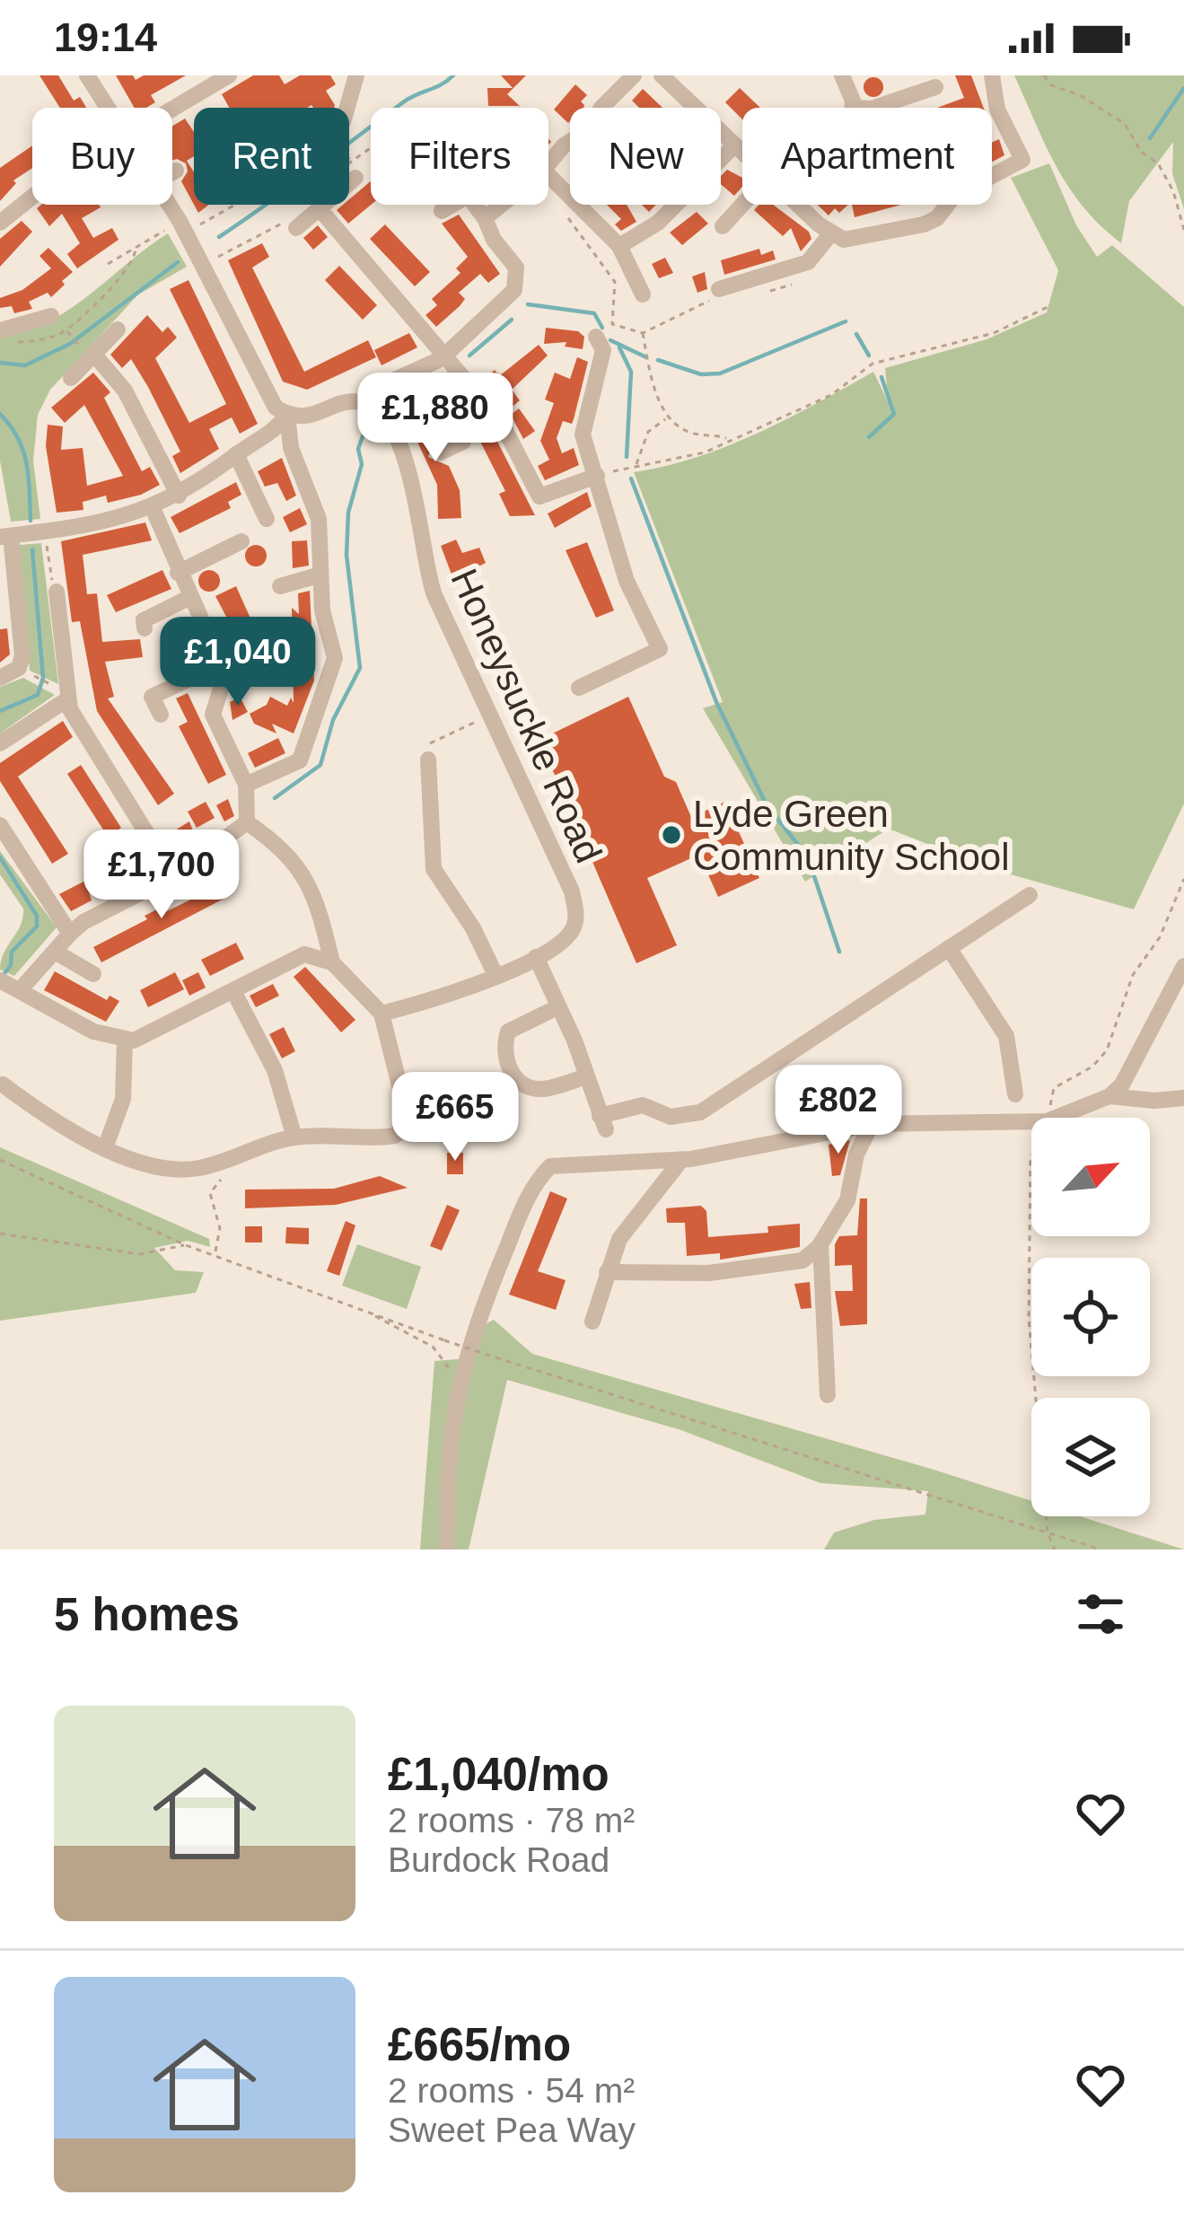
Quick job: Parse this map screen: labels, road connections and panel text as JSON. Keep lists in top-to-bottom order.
{
  "streets": {
    "street": ["Honeysuckle Road"]
  },
  "places": ["Lyde Green Community School"],
  "north": "top right",
  "page": {
    "status": "19:14",
    "chip": [
      "Buy",
      "Rent",
      "Filters",
      "New",
      "Apartment"
    ],
    "price": [
      "£1,880",
      "£1,040",
      "£1,700",
      "£802",
      "£665"
    ],
    "heading": "5 homes",
    "list": [
      {
        "name": "£1,040/mo",
        "note": "2 rooms · 78 m² · Burdock Road"
      },
      {
        "name": "£665/mo",
        "note": "2 rooms · 54 m² · Sweet Pea Way"
      }
    ]
  }
}
